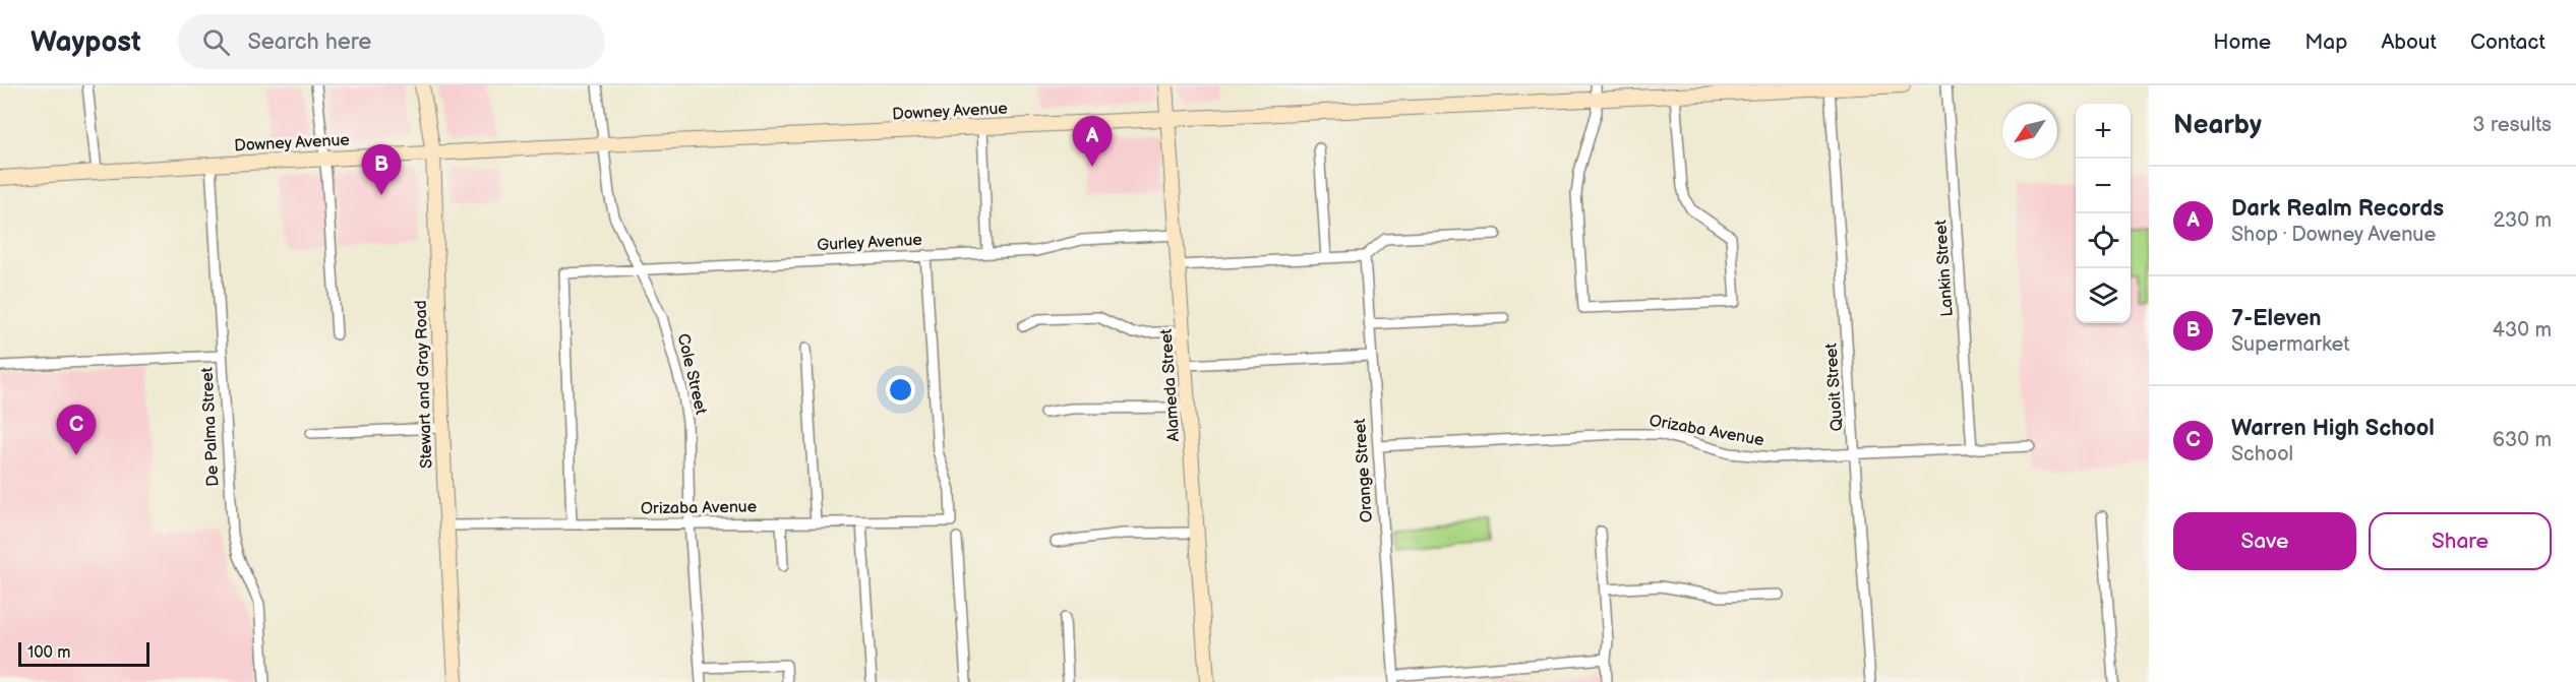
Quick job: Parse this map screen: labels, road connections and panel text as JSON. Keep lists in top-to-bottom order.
{
  "streets": {
    "main road": ["Downey Avenue", "Stewart and Gray Road", "Alameda Street"],
    "street": [
      "Gurley Avenue",
      "Lankin Street",
      "Cole Street",
      "Quoit Street",
      "De Palma Street",
      "Orizaba Avenue",
      "Orange Street"
    ]
  },
  "crossings": [
    ["Downey Avenue", "Cole Street"],
    ["Downey Avenue", "Stewart and Gray Road"],
    ["Downey Avenue", "Alameda Street"],
    ["Downey Avenue", "Quoit Street"],
    ["Downey Avenue", "De Palma Street"],
    ["Gurley Avenue", "Cole Street"],
    ["Gurley Avenue", "Alameda Street"],
    ["Gurley Avenue", "Orizaba Avenue"],
    ["Lankin Street", "Orizaba Avenue"],
    ["Cole Street", "Orizaba Avenue"],
    ["Stewart and Gray Road", "Orizaba Avenue"],
    ["Quoit Street", "Orizaba Avenue"],
    ["Orizaba Avenue", "Orange Street"]
  ],
  "scale_bar": "100 m",
  "north": "bottom left",
  "page": {
    "header": "Waypost",
    "search": "Search here",
    "nav": [
      "Home",
      "Map",
      "About",
      "Contact"
    ],
    "heading": ["Nearby", "3 results"],
    "map_buttons": ["+", "−"],
    "pins": ["A", "B", "C"],
    "list": [
      {
        "mark": "A",
        "name": "Dark Realm Records",
        "note": "Shop · Downey Avenue",
        "value": "230 m"
      },
      {
        "mark": "B",
        "name": "7-Eleven",
        "note": "Supermarket",
        "value": "430 m"
      },
      {
        "mark": "C",
        "name": "Warren High School",
        "note": "School",
        "value": "630 m"
      }
    ],
    "buttons": ["Save", "Share"],
    "scale": "100 m"
  }
}
